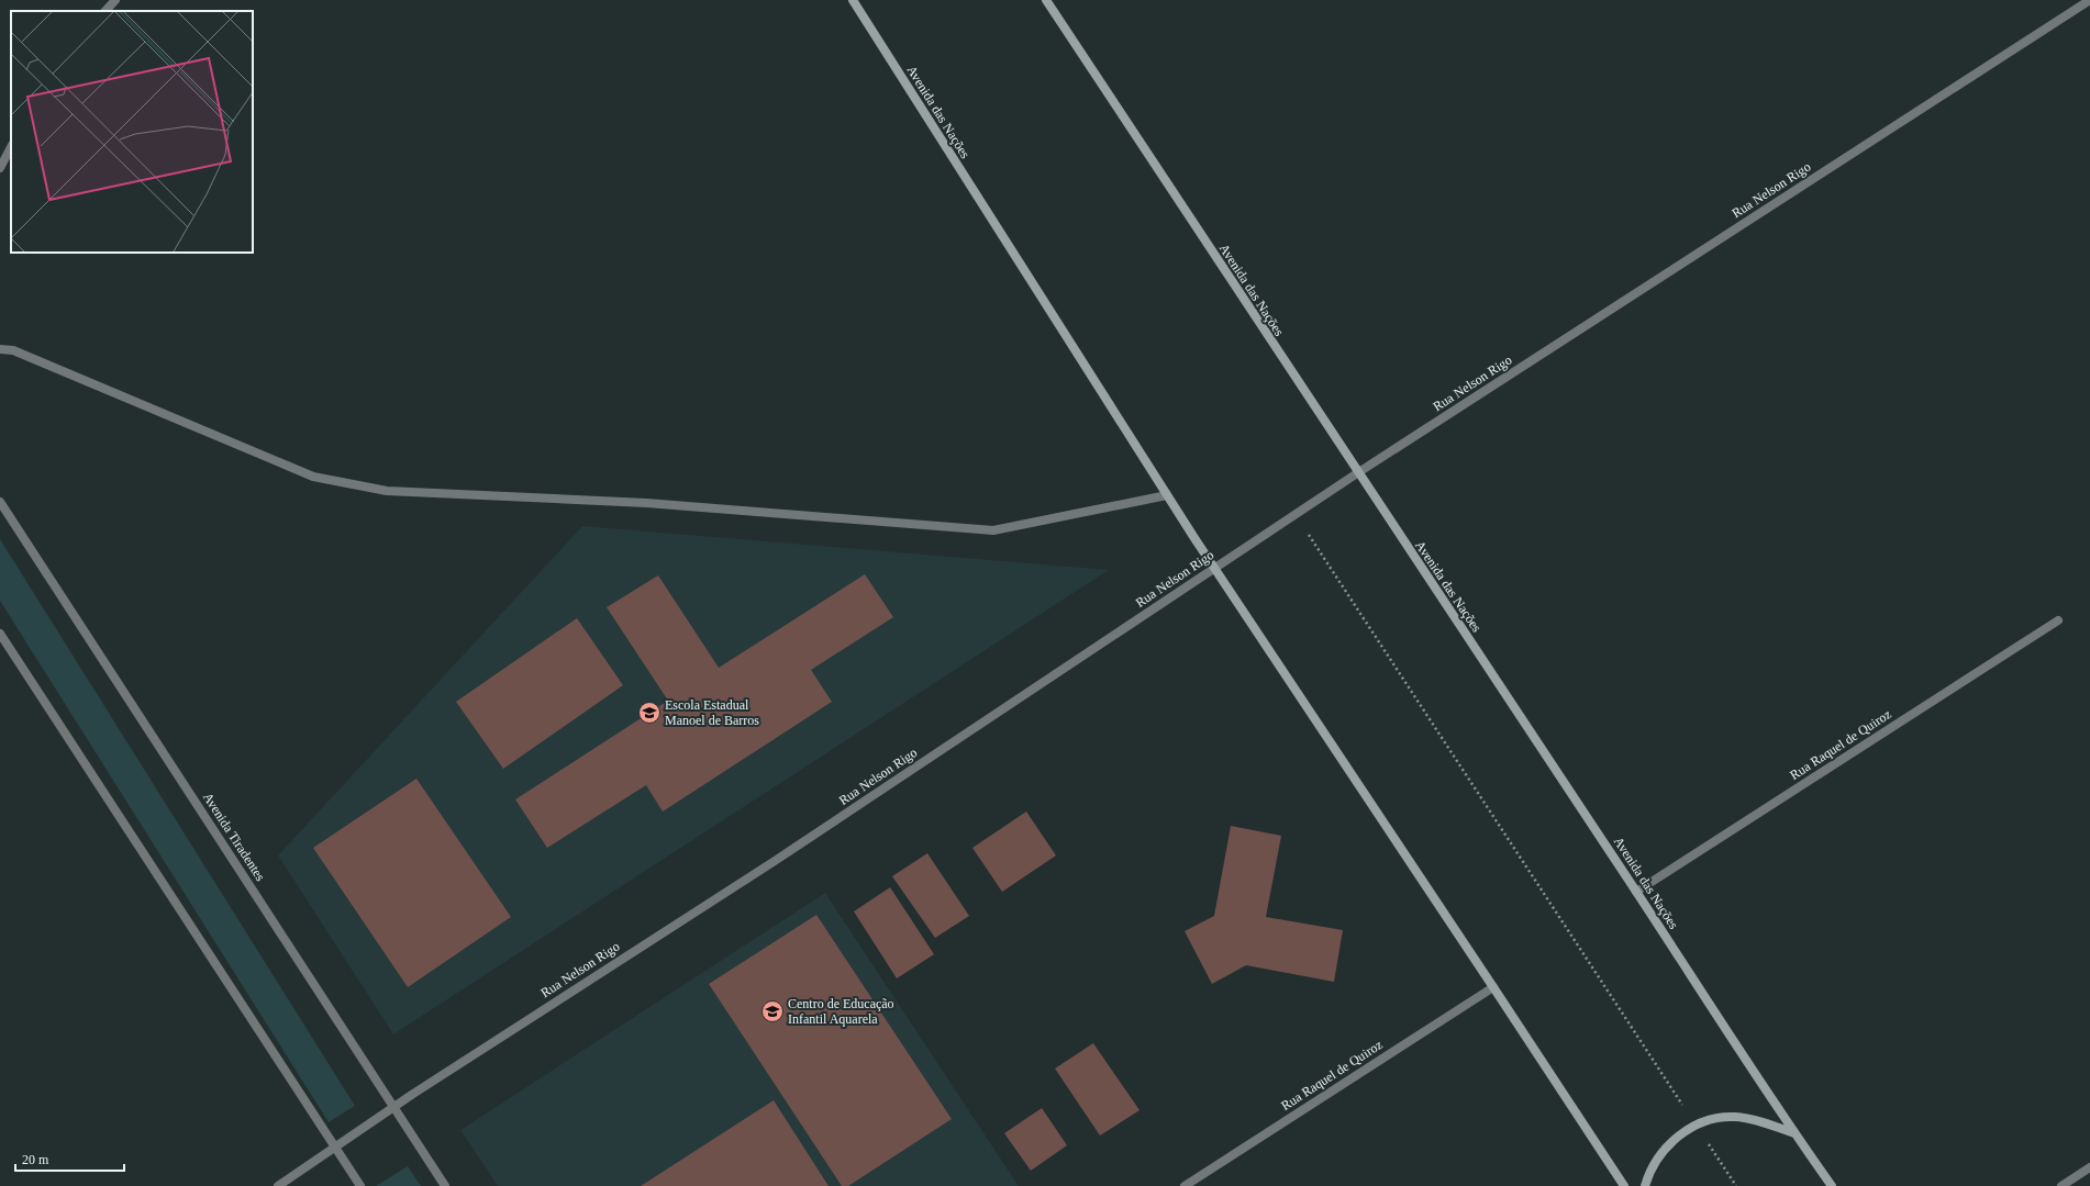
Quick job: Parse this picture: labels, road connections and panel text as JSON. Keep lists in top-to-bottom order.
{
  "streets": {
    "main road": ["Avenida das Nações"],
    "street": ["Rua Nelson Rigo", "Rua Raquel de Quiroz", "Avenida Tiradentes"]
  },
  "crossings": [
    ["Avenida das Nações", "Rua Nelson Rigo"],
    ["Avenida das Nações", "Rua Raquel de Quiroz"],
    ["Rua Nelson Rigo", "Avenida Tiradentes"]
  ],
  "places": {
    "school or university": ["Escola Estadual Manoel de Barros", "Centro de Educação Infantil Aquarela"]
  },
  "scale_bar": "20 m"
}
